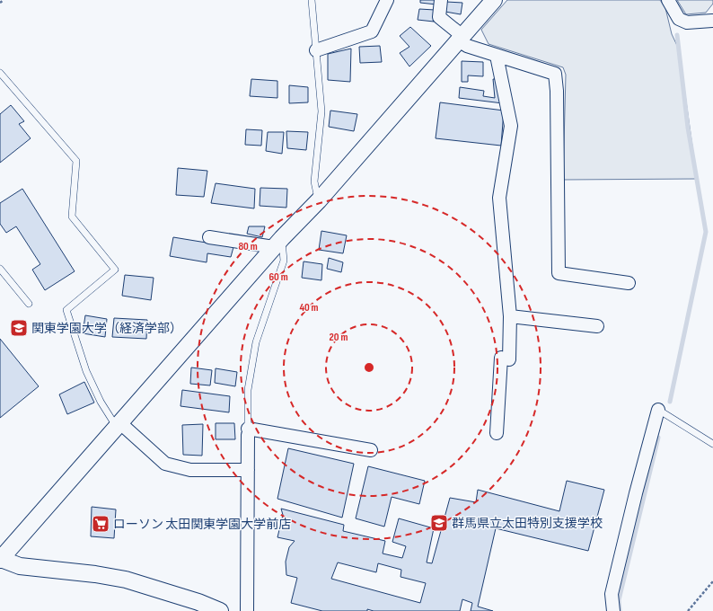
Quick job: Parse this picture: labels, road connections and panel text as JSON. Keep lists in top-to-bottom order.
{
  "places": {
    "school or university": ["関東学園大学（経済学部）", "群馬県立太田特別支援学校"],
    "supermarket": ["ローソン 太田関東学園大学前店"]
  },
  "rings": [
    "80 m",
    "60 m",
    "40 m",
    "20 m"
  ]
}
